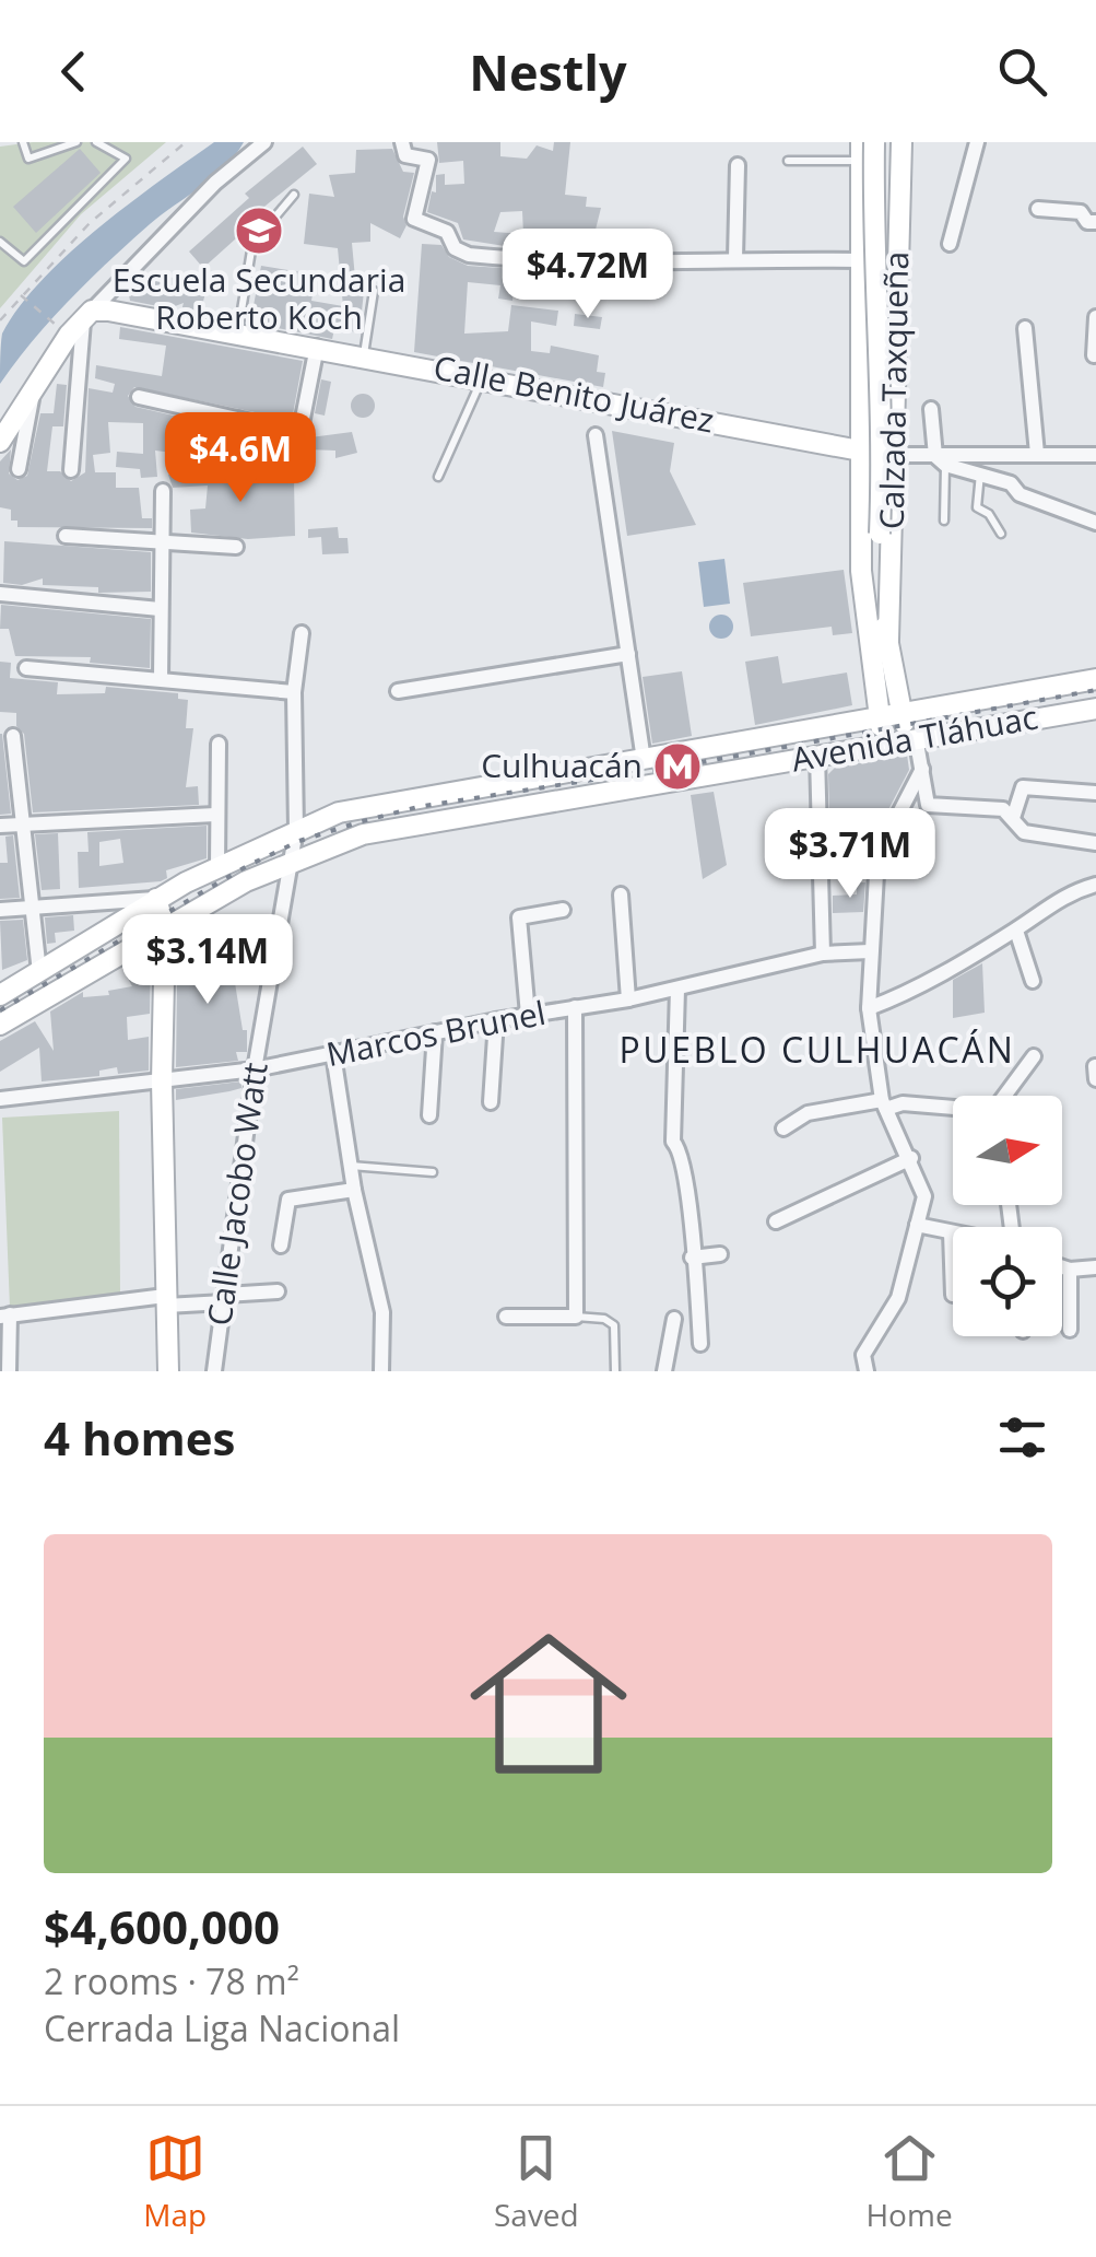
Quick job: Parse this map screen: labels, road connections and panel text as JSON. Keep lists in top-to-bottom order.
{
  "streets": {
    "main road": ["Calzada Taxqueña", "Calle Benito Juárez", "Avenida Tláhuac"],
    "street": ["Marcos Brunel", "Calle Jacobo Watt"]
  },
  "crossings": [
    ["Calzada Taxqueña", "Calle Benito Juárez"],
    ["Calzada Taxqueña", "Avenida Tláhuac"],
    ["Avenida Tláhuac", "Calle Jacobo Watt"],
    ["Marcos Brunel", "Calle Jacobo Watt"]
  ],
  "districts": ["PUEBLO CULHUACÁN"],
  "places": {
    "school or university": ["Escuela Secundaria Roberto Koch"],
    "metro station": ["Culhuacán"]
  },
  "north": "right",
  "page": {
    "header": "Nestly",
    "price": [
      "$4.72M",
      "$4.6M",
      "$3.71M",
      "$3.14M"
    ],
    "heading": "4 homes",
    "list": [
      {
        "name": "$4,600,000",
        "note": "2 rooms · 78 m² · Cerrada Liga Nacional"
      }
    ],
    "tabs": ["Map", "Saved", "Home"]
  }
}
